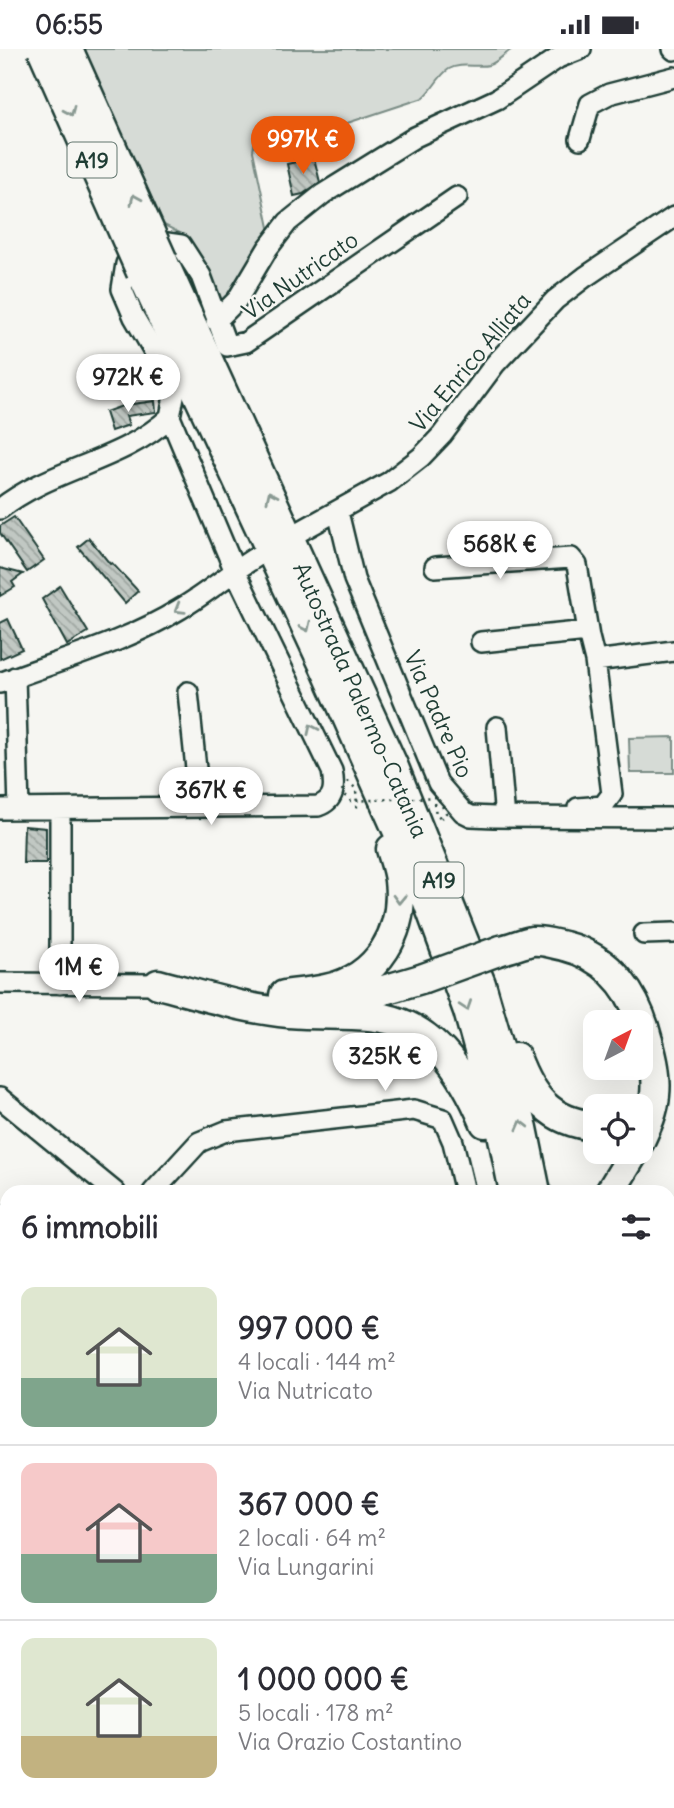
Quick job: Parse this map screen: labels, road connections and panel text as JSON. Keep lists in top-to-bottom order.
{
  "streets": {
    "highway": ["A19", "Autostrada Palermo-Catania"],
    "street": ["Via Nutricato", "Via Enrico Alliata", "Via Padre Pio"]
  },
  "crossings": [
    ["A19", "Autostrada Palermo-Catania"],
    ["Via Enrico Alliata", "Via Padre Pio"]
  ],
  "north": "top right",
  "page": {
    "status": "06:55",
    "price": [
      "997K €",
      "972K €",
      "568K €",
      "367K €",
      "1M €",
      "325K €"
    ],
    "heading": "6 immobili",
    "list": [
      {
        "name": "997 000 €",
        "note": "4 locali · 144 m² · Via Nutricato"
      },
      {
        "name": "367 000 €",
        "note": "2 locali · 64 m² · Via Lungarini"
      },
      {
        "name": "1 000 000 €",
        "note": "5 locali · 178 m² · Via Orazio Costantino"
      }
    ]
  }
}
